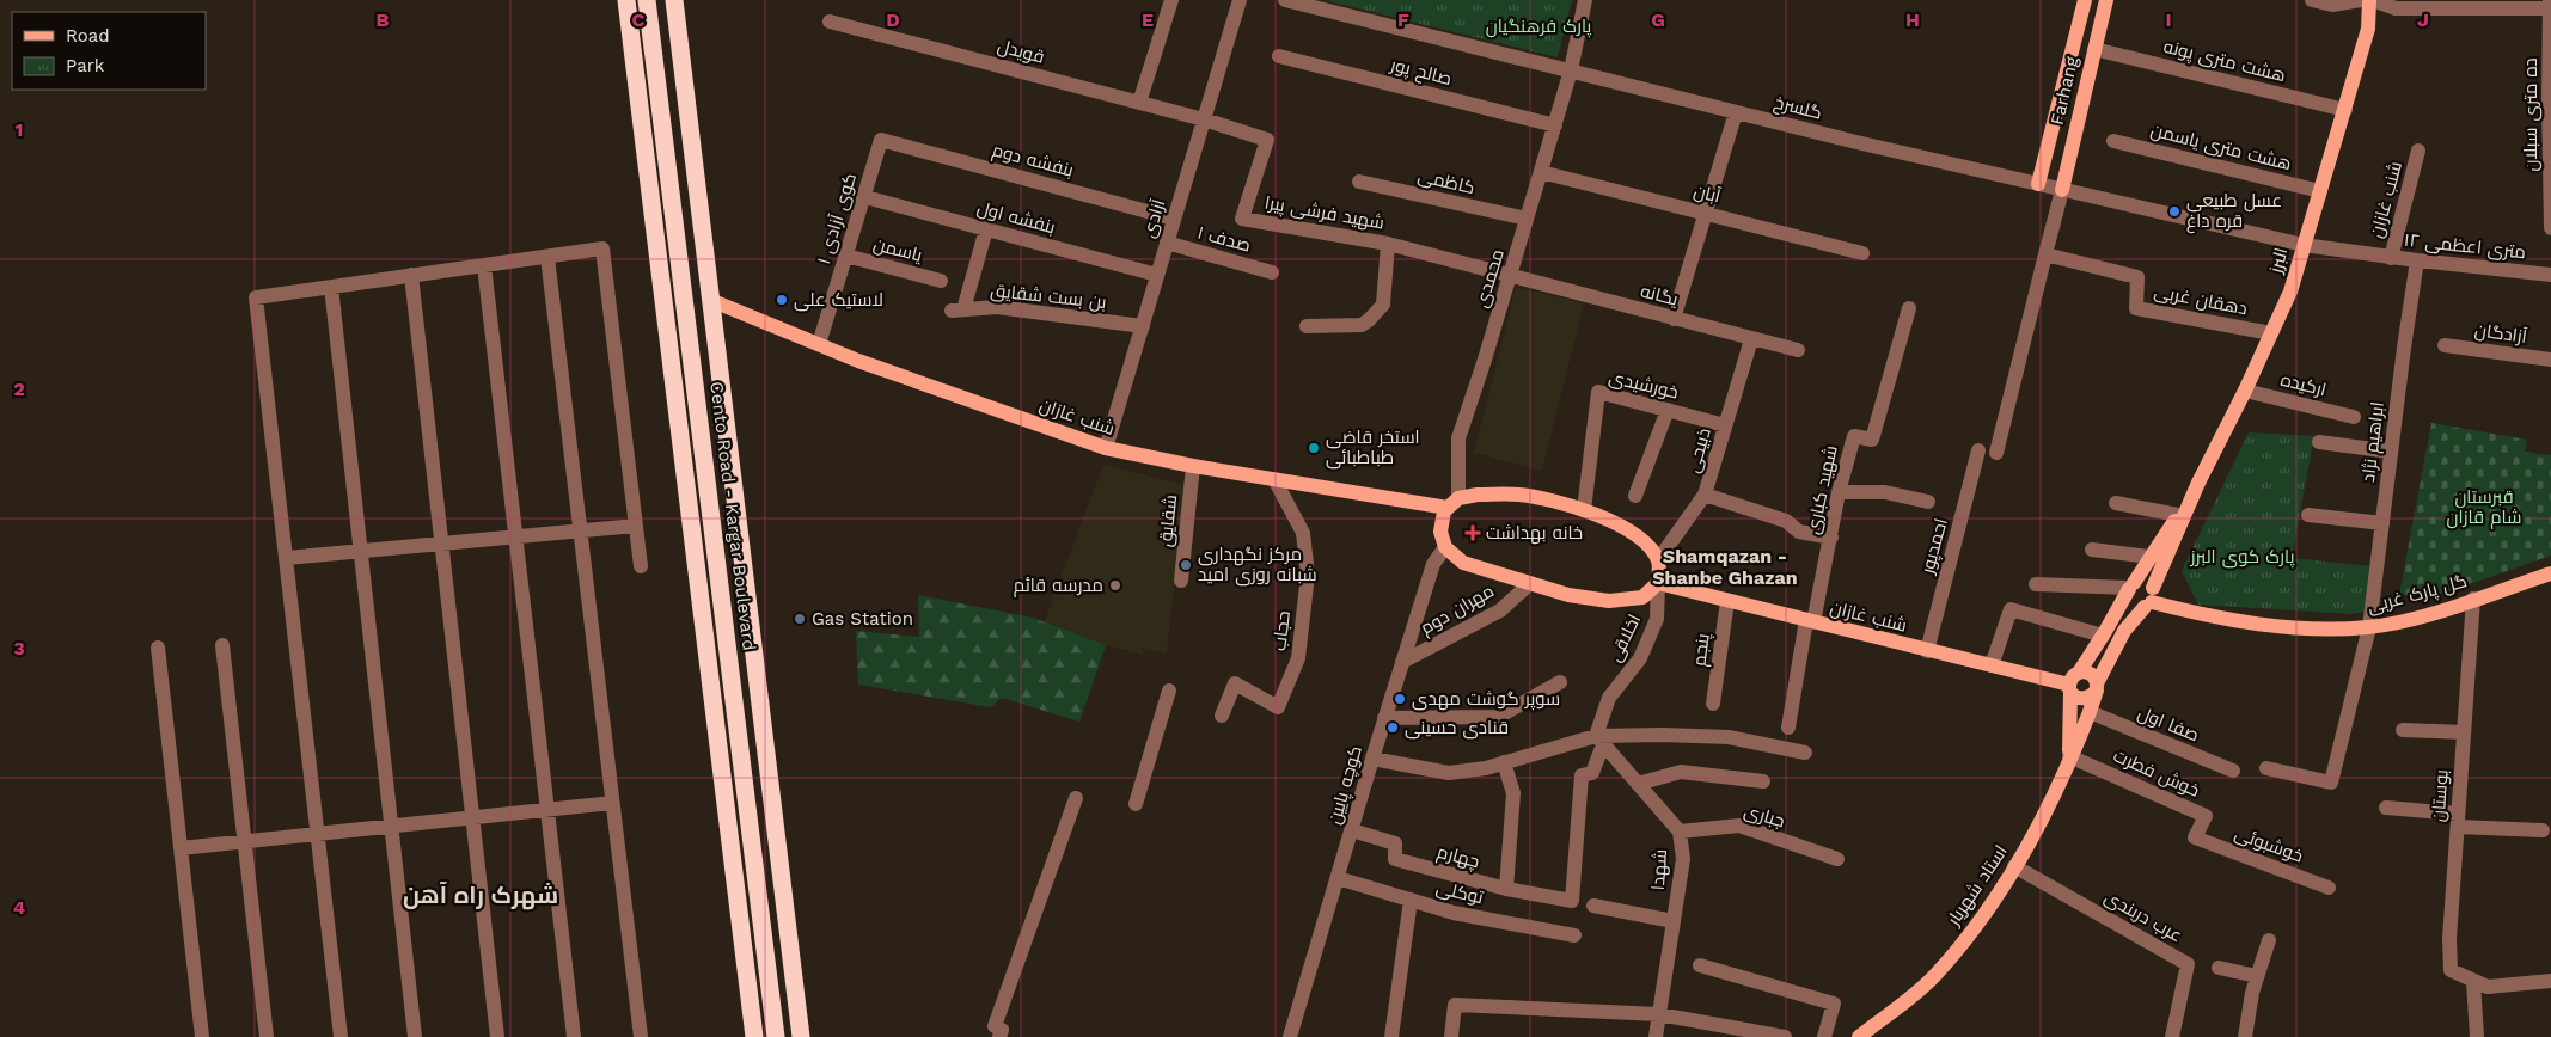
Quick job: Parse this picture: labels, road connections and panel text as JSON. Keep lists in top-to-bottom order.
{
  "streets": {
    "highway": ["Cento Road - Kargar Boulevard"],
    "main road": [
      "Farhang",
      "شنب غازان",
      "البرز",
      "گل پارک غربی",
      "استاد شهریار"
    ],
    "street": [
      "قویدل",
      "هشت متری پونه",
      "صالح پور",
      "گلسرخ",
      "ده متری سبلان",
      "هشت متری یاسمن",
      "بنفشه دوم",
      "کاظمی",
      "آبان",
      "شهید فرشی پیرا",
      "بنفشه اول",
      "کوی آزادی ۱",
      "آزادی",
      "صدف ۱",
      "۱۲ متری اعظمی",
      "یاسمن",
      "محمدی",
      "یگانه",
      "بن بست شقایق",
      "دهقان غربی",
      "آزادگان",
      "خورشیدی",
      "ارکیده",
      "ابراهیم نژاد",
      "ذبیحی",
      "شهید کباری",
      "شقایق",
      "احمدپور",
      "مهران دوم",
      "حجاب",
      "اخلاقی",
      "پنجم",
      "صفا اول",
      "خوش فطرت",
      "کوچه پایین",
      "بوستان",
      "جباری",
      "خوشبوئی",
      "چهارم",
      "شهدا",
      "توکلی",
      "عرب دربندی"
    ]
  },
  "crossings": [
    ["قویدل", "شهید فرشی پیرا"],
    ["قویدل", "آزادی"],
    ["هشت متری پونه", "Farhang"],
    ["هشت متری پونه", "البرز"],
    ["صالح پور", "محمدی"],
    ["Farhang", "گلسرخ"],
    ["گلسرخ", "۱۲ متری اعظمی"],
    ["گلسرخ", "البرز"],
    ["گلسرخ", "محمدی"],
    ["هشت متری یاسمن", "البرز"],
    ["بنفشه دوم", "کوی آزادی ۱"],
    ["بنفشه دوم", "آزادی"],
    ["کاظمی", "محمدی"],
    ["آبان", "محمدی"],
    ["شنب غازان", "کوی آزادی ۱"],
    ["شنب غازان", "آزادی"],
    ["شنب غازان", "۱۲ متری اعظمی"],
    ["شنب غازان", "البرز"],
    ["شنب غازان", "محمدی"],
    ["شنب غازان", "خورشیدی"],
    ["شنب غازان", "ذبیحی"],
    ["شنب غازان", "شهید کباری"],
    ["شنب غازان", "شقایق"],
    ["شنب غازان", "احمدپور"],
    ["شنب غازان", "حجاب"],
    ["شنب غازان", "اخلاقی"],
    ["شنب غازان", "پنجم"],
    ["شنب غازان", "استاد شهریار"],
    ["شهید فرشی پیرا", "آزادی"],
    ["شهید فرشی پیرا", "محمدی"],
    ["شهید فرشی پیرا", "یگانه"],
    ["بنفشه اول", "کوی آزادی ۱"],
    ["بنفشه اول", "آزادی"],
    ["بنفشه اول", "بن بست شقایق"],
    ["کوی آزادی ۱", "یاسمن"],
    ["آزادی", "صدف ۱"],
    ["آزادی", "بن بست شقایق"],
    ["۱۲ متری اعظمی", "البرز"],
    ["۱۲ متری اعظمی", "ابراهیم نژاد"],
    ["البرز", "دهقان غربی"],
    ["البرز", "ارکیده"],
    ["البرز", "گل پارک غربی"],
    ["البرز", "استاد شهریار"],
    ["محمدی", "یگانه"],
    ["یگانه", "ذبیحی"],
    ["خورشیدی", "ذبیحی"],
    ["ابراهیم نژاد", "گل پارک غربی"],
    ["گل پارک غربی", "بوستان"],
    ["مهران دوم", "کوچه پایین"],
    ["اخلاقی", "چهارم"],
    ["اخلاقی", "شهدا"],
    ["صفا اول", "استاد شهریار"],
    ["خوش فطرت", "خوشبوئی"],
    ["خوش فطرت", "استاد شهریار"],
    ["کوچه پایین", "چهارم"],
    ["کوچه پایین", "توکلی"],
    ["جباری", "شهدا"],
    ["استاد شهریار", "عرب دربندی"]
  ],
  "districts": ["Shamqazan - Shanbe Ghazan", "شهرک راه آهن"],
  "parks": ["پارک فرهنگیان", "قبرستان شام قازان", "پارک کوی البرز"],
  "places": {
    "other": [
      "عسل طبیعی قره داغ",
      "لاستیک علی",
      "استخر قاضی طباطبائی",
      "مرکز نگهداری شبانه روزی امید",
      "مدرسه قائم",
      "Gas Station",
      "سوپر گوشت مهدی",
      "قنادی حسینی"
    ],
    "health": ["خانه بهداشت"]
  },
  "legend": ["Road", "Park"],
  "grid": {
    "columns": [
      "B",
      "C",
      "D",
      "E",
      "F",
      "G",
      "H",
      "I",
      "J"
    ],
    "rows": [
      "1",
      "2",
      "3",
      "4"
    ]
  }
}
